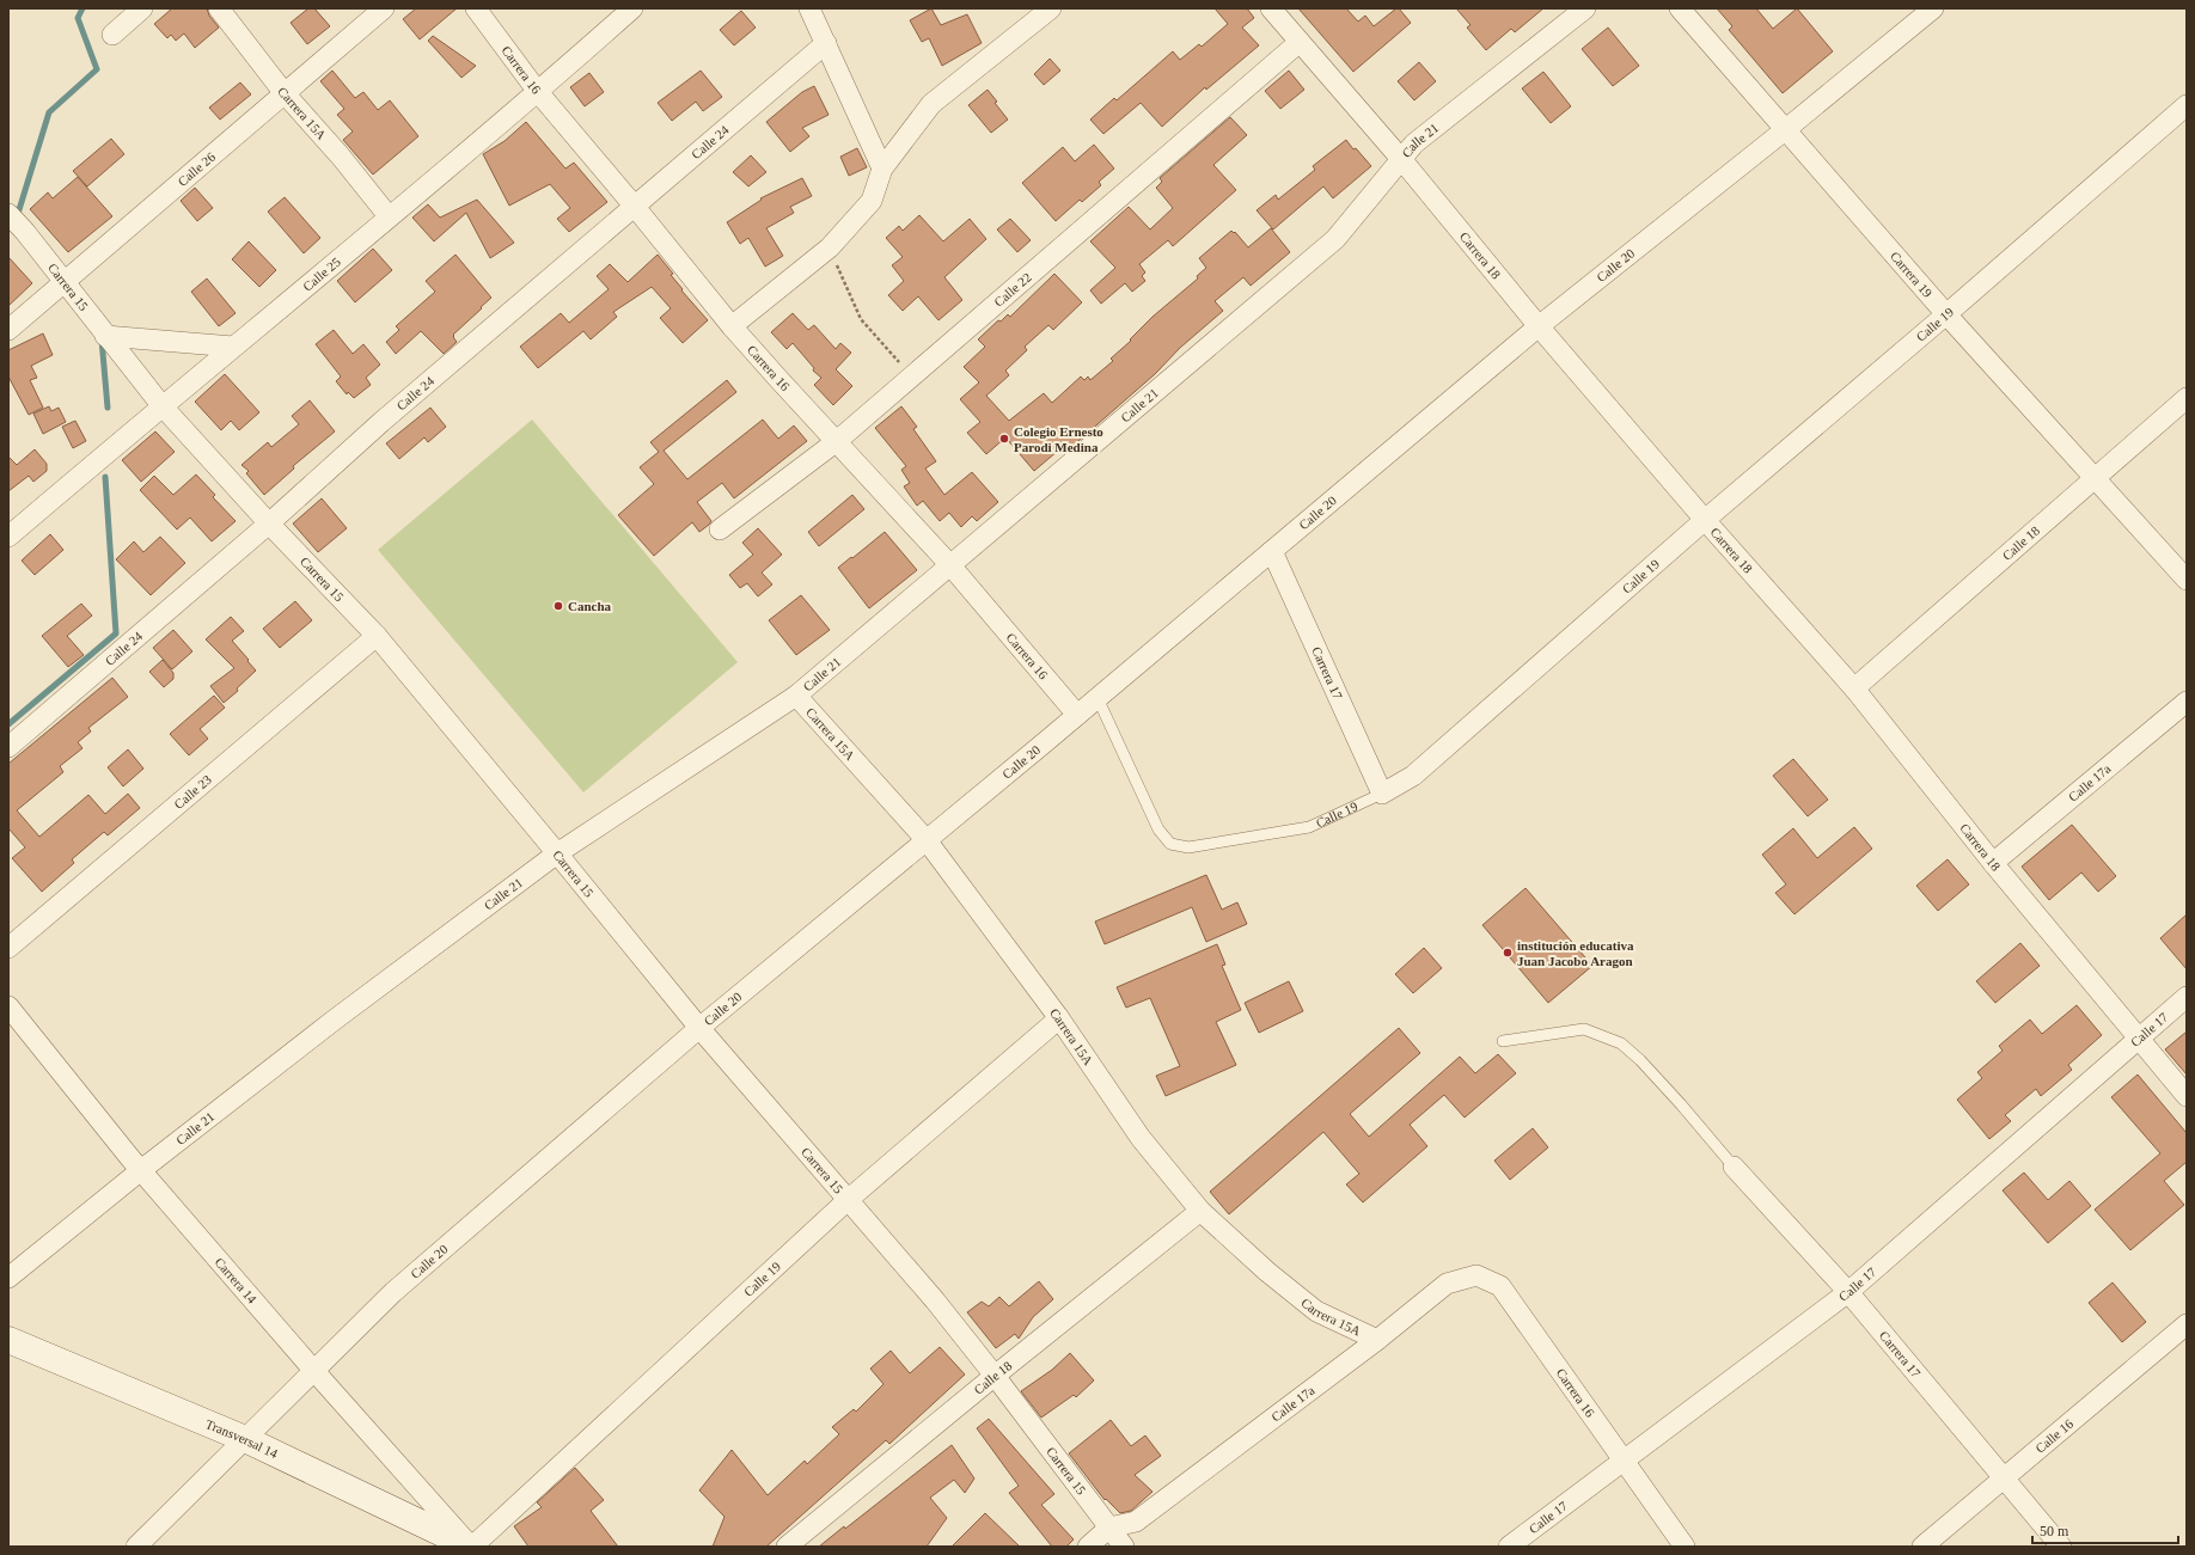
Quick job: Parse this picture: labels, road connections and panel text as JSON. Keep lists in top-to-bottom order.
{
  "streets": {
    "street": [
      "Carrera 16",
      "Carrera 15A",
      "Calle 21",
      "Calle 24",
      "Calle 26",
      "Carrera 18",
      "Calle 20",
      "Calle 25",
      "Carrera 19",
      "Carrera 15",
      "Calle 22",
      "Calle 19",
      "Calle 18",
      "Carrera 17",
      "Calle 17a",
      "Calle 23",
      "Calle 17",
      "Carrera 14",
      "Calle 16",
      "Transversal 14"
    ]
  },
  "crossings": [
    ["Carrera 16", "Calle 21"],
    ["Carrera 16", "Calle 24"],
    ["Carrera 16", "Calle 20"],
    ["Carrera 16", "Calle 25"],
    ["Carrera 16", "Calle 22"],
    ["Carrera 16", "Calle 17a"],
    ["Carrera 16", "Calle 17"],
    ["Carrera 15A", "Calle 21"],
    ["Carrera 15A", "Calle 26"],
    ["Carrera 15A", "Calle 20"],
    ["Carrera 15A", "Calle 25"],
    ["Carrera 15A", "Calle 19"],
    ["Carrera 15A", "Calle 18"],
    ["Carrera 15A", "Calle 17a"],
    ["Calle 21", "Carrera 18"],
    ["Calle 21", "Carrera 15"],
    ["Calle 21", "Carrera 14"],
    ["Calle 24", "Carrera 15"],
    ["Calle 26", "Carrera 15"],
    ["Carrera 18", "Calle 20"],
    ["Carrera 18", "Calle 22"],
    ["Carrera 18", "Calle 19"],
    ["Carrera 18", "Calle 18"],
    ["Carrera 18", "Calle 17a"],
    ["Carrera 18", "Calle 17"],
    ["Calle 20", "Carrera 19"],
    ["Calle 20", "Carrera 15"],
    ["Calle 20", "Calle 19"],
    ["Calle 20", "Carrera 17"],
    ["Calle 20", "Carrera 14"],
    ["Calle 20", "Transversal 14"],
    ["Calle 25", "Carrera 15"],
    ["Carrera 19", "Calle 19"],
    ["Carrera 19", "Calle 18"],
    ["Carrera 15", "Calle 19"],
    ["Carrera 15", "Calle 18"],
    ["Carrera 15", "Calle 17a"],
    ["Carrera 15", "Calle 23"],
    ["Calle 19", "Carrera 17"],
    ["Calle 19", "Carrera 14"],
    ["Calle 19", "Transversal 14"],
    ["Carrera 17", "Calle 17"],
    ["Carrera 17", "Calle 16"],
    ["Carrera 14", "Transversal 14"]
  ],
  "places": ["Colegio Ernesto Parodi Medina", "Cancha", "institución educativa Juan Jacobo Aragon"],
  "scale_bar": "50 m"
}
